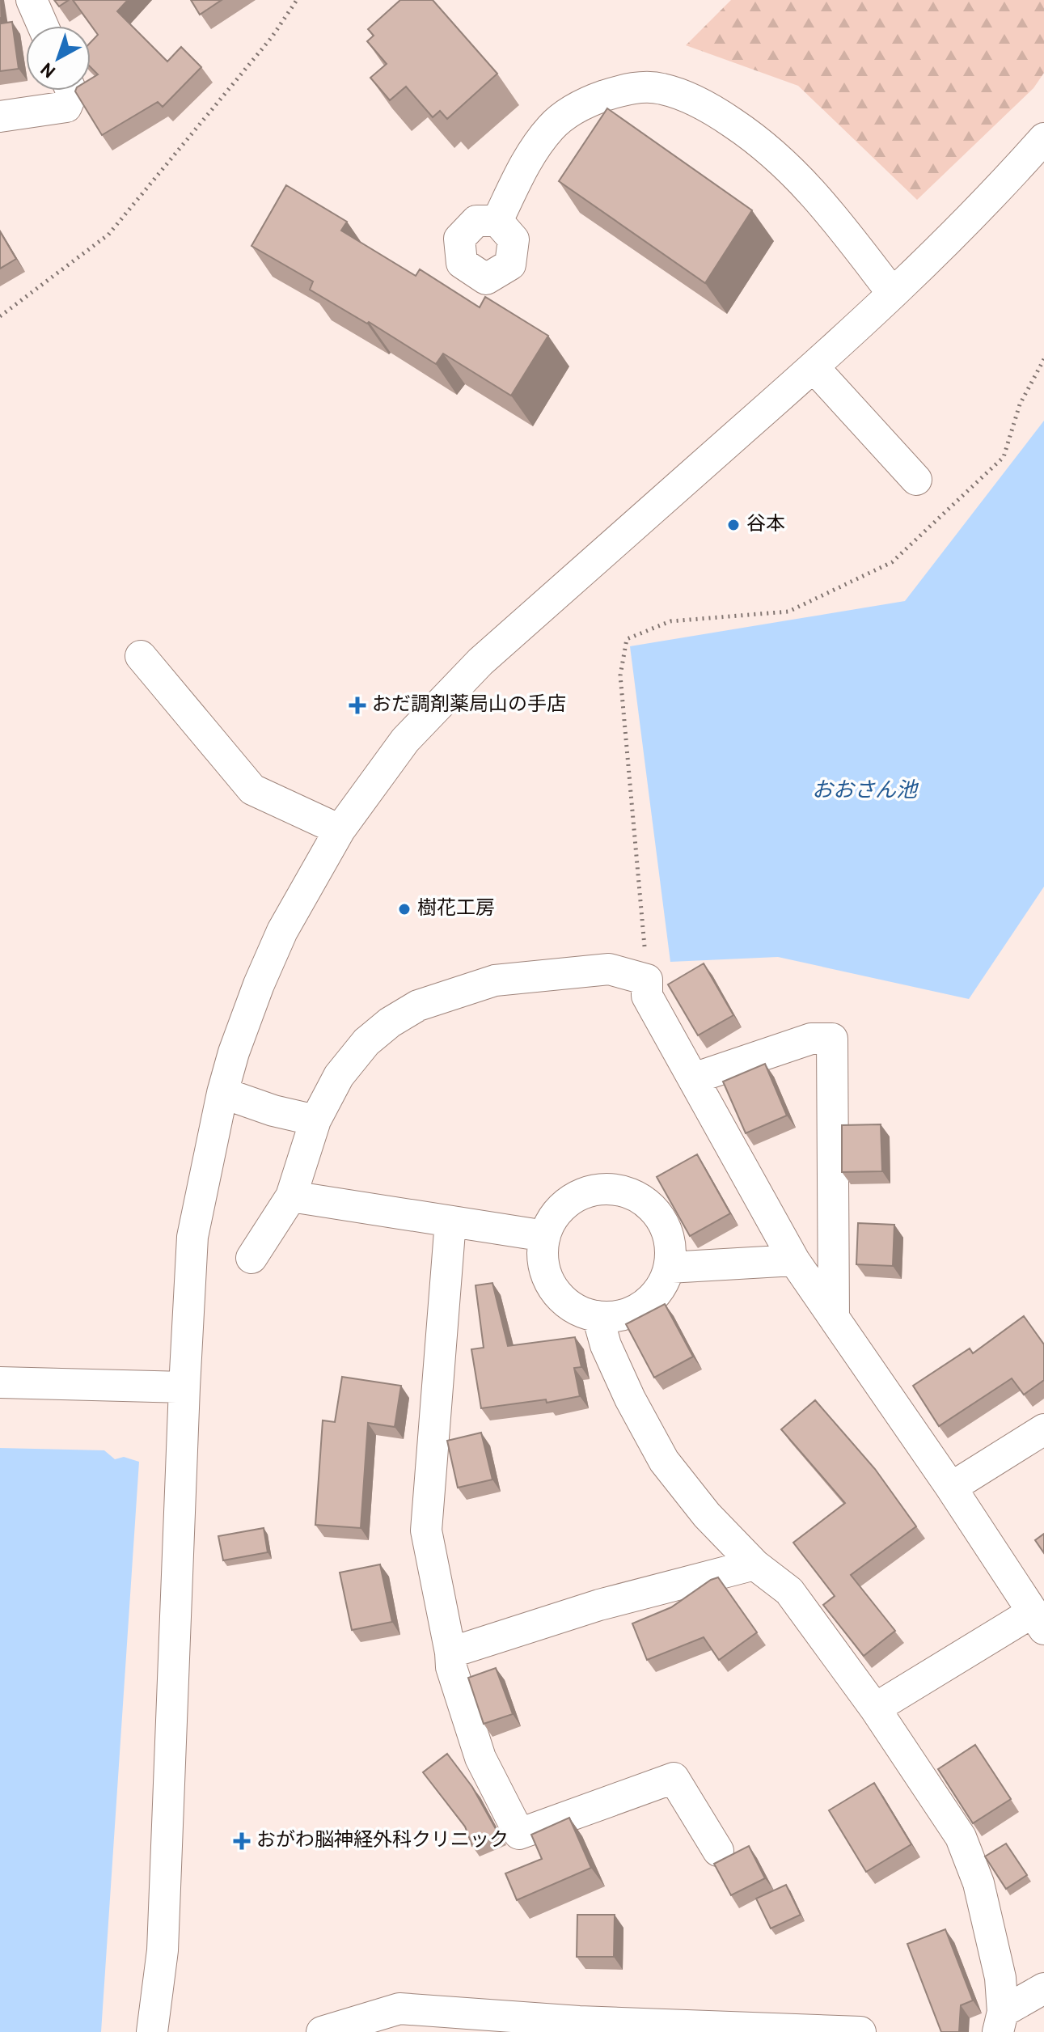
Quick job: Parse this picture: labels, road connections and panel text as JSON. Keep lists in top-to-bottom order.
{
  "water": ["おおさん池"],
  "places": {
    "other": ["谷本", "樹花工房"],
    "health": ["おだ調剤薬局山の手店", "おがわ脳神経外科クリニック"]
  },
  "north": "bottom left"
}
